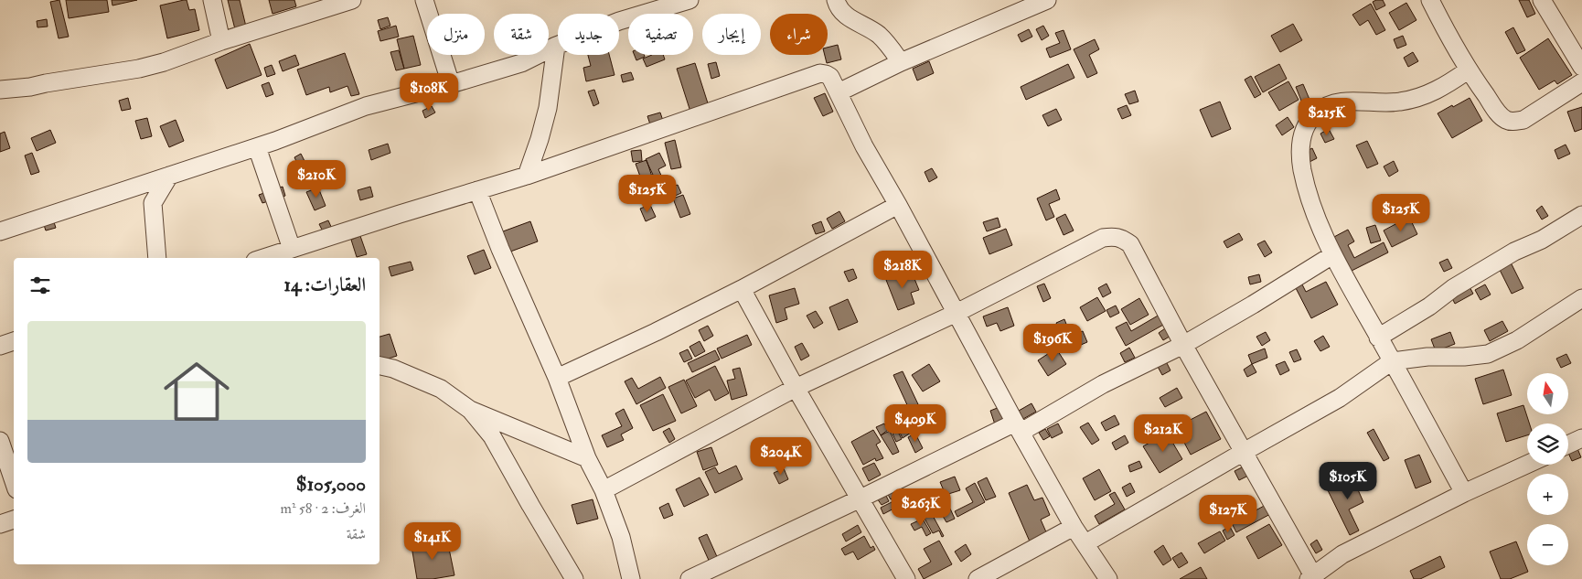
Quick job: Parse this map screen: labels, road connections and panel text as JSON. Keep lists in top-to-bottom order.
{
  "north": "top",
  "page": {
    "chip": [
      "شراء",
      "إيجار",
      "تصفية",
      "جديد",
      "شقة",
      "منزل"
    ],
    "price": [
      "$108K",
      "$215K",
      "$210K",
      "$125K",
      "$125K",
      "$218K",
      "$196K",
      "$409K",
      "$212K",
      "$204K",
      "$105K",
      "$263K",
      "$127K",
      "$141K"
    ],
    "heading": "العقارات: 14",
    "list": [
      {
        "name": "$105,000",
        "note": "الغرف: 2 · 58 m² · شقة"
      }
    ],
    "map_buttons": ["+", "−"]
  }
}
